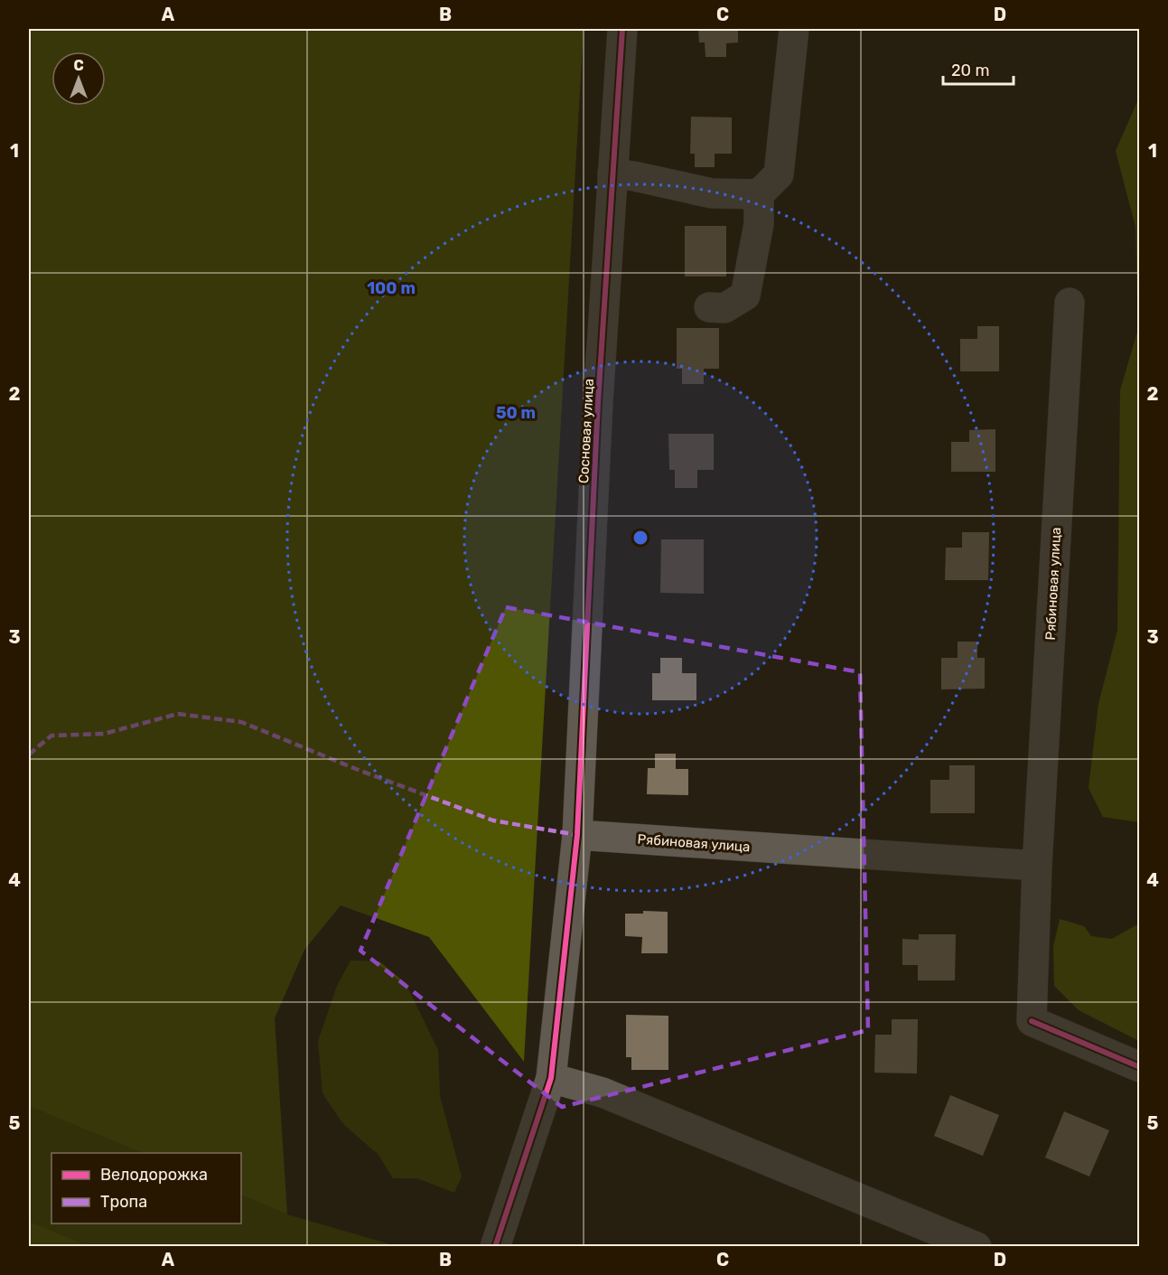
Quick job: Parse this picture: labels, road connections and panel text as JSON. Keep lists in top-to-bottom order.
{
  "streets": {
    "street": ["Сосновая улица", "Рябиновая улица"]
  },
  "crossings": [
    ["Сосновая улица", "Рябиновая улица"]
  ],
  "legend": ["Велодорожка", "Тропа"],
  "scale_bar": "20 m",
  "north": "top",
  "grid": {
    "columns": [
      "A",
      "B",
      "C",
      "D"
    ],
    "rows": [
      "1",
      "2",
      "3",
      "4",
      "5"
    ]
  },
  "rings": ["100 m", "50 m"]
}
